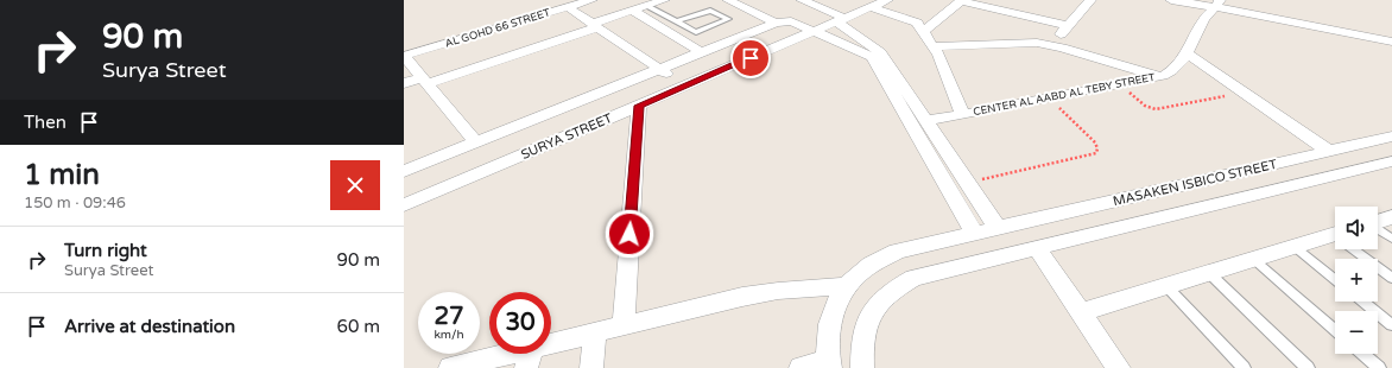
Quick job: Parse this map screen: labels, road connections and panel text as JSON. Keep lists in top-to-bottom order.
{
  "streets": {
    "street": [
      "AL GOHD 66 STREET",
      "CENTER AL AABD AL TEBY STREET",
      "SURYA STREET",
      "MASAKEN ISBICO STREET"
    ]
  },
  "page": {
    "turn": ["90 m", "Surya Street"],
    "then": "Then",
    "heading": ["1 min", "150 m · 09:46"],
    "map_buttons": ["+", "−"],
    "list": [
      {
        "name": "Turn right",
        "note": "Surya Street",
        "value": "90 m"
      },
      {
        "name": "Arrive at destination",
        "value": "60 m"
      }
    ],
    "speed": "27 km/h",
    "limit": "30"
  }
}
